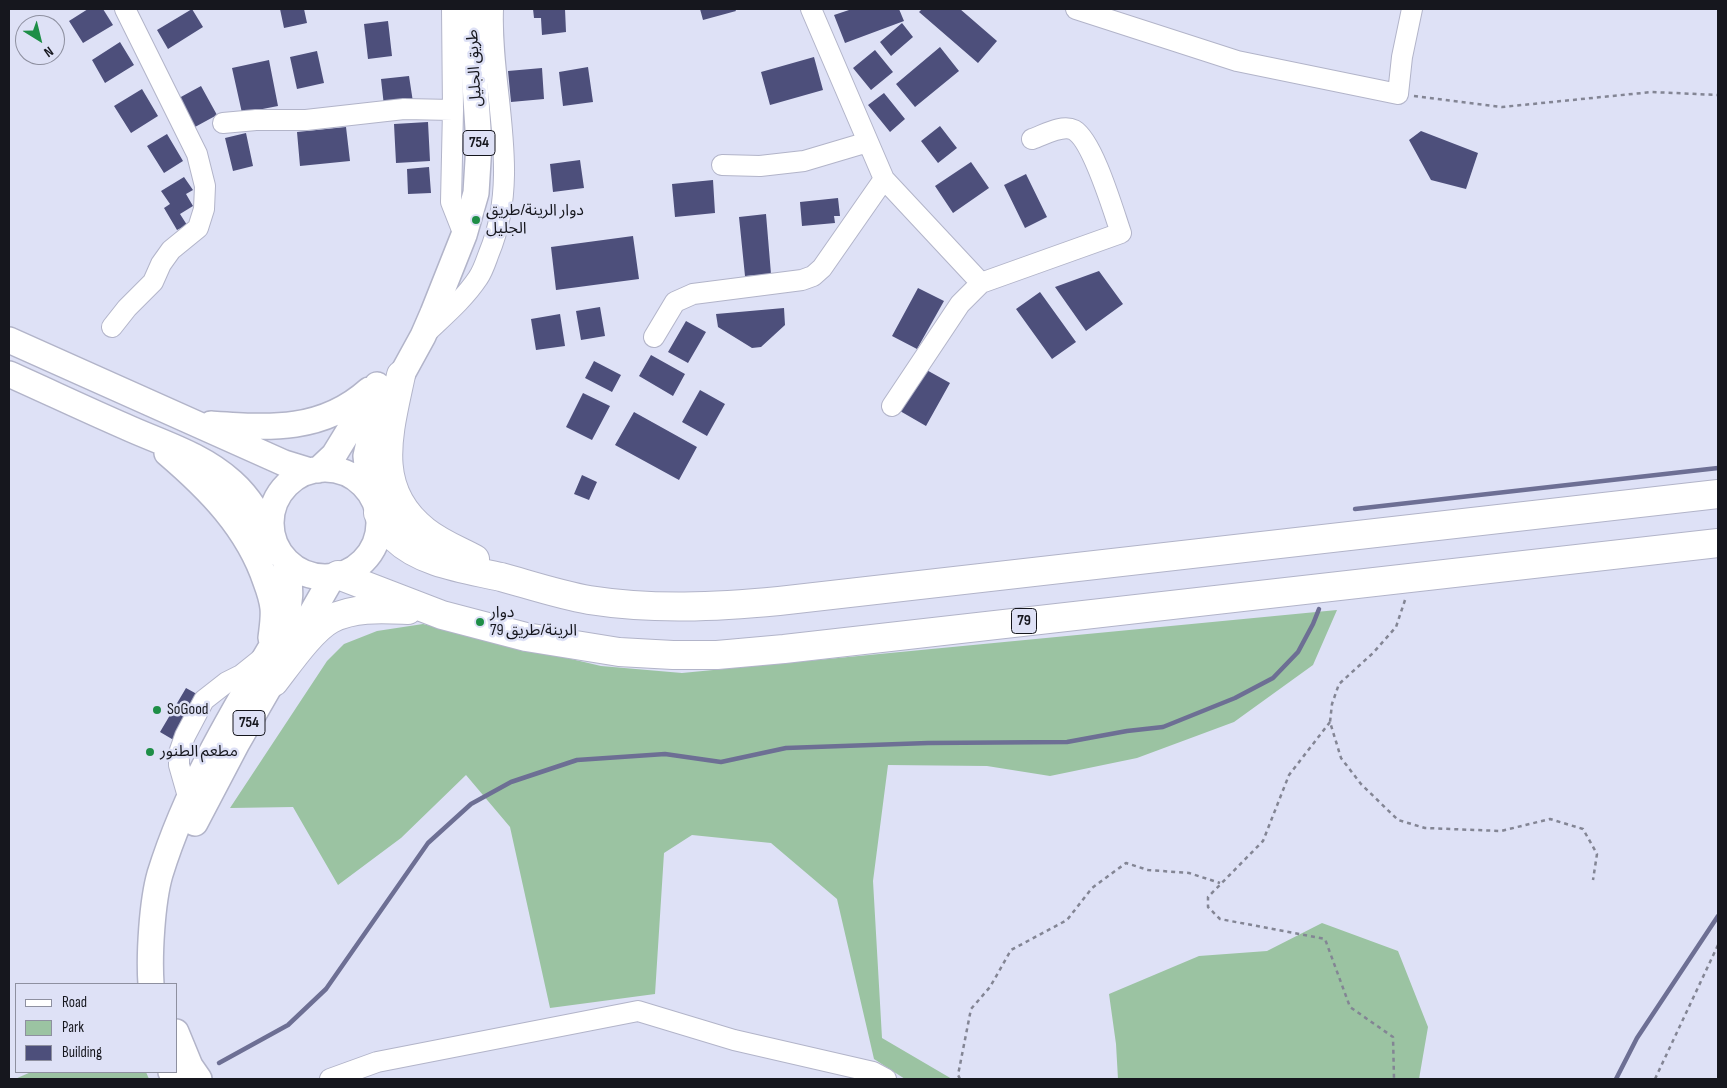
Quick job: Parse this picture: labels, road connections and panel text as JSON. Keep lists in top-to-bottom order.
{
  "streets": {
    "highway": ["79"],
    "main road": ["طريق الجليل", "754"]
  },
  "crossings": [
    ["طريق الجليل", "754"],
    ["754", "79"]
  ],
  "places": [
    "دوار الرينة/طريق الجليل",
    "دوار الرينة/طريق 79",
    "SoGood",
    "مطعم الطنور"
  ],
  "legend": ["Road", "Park", "Building"],
  "north": "bottom right"
}
